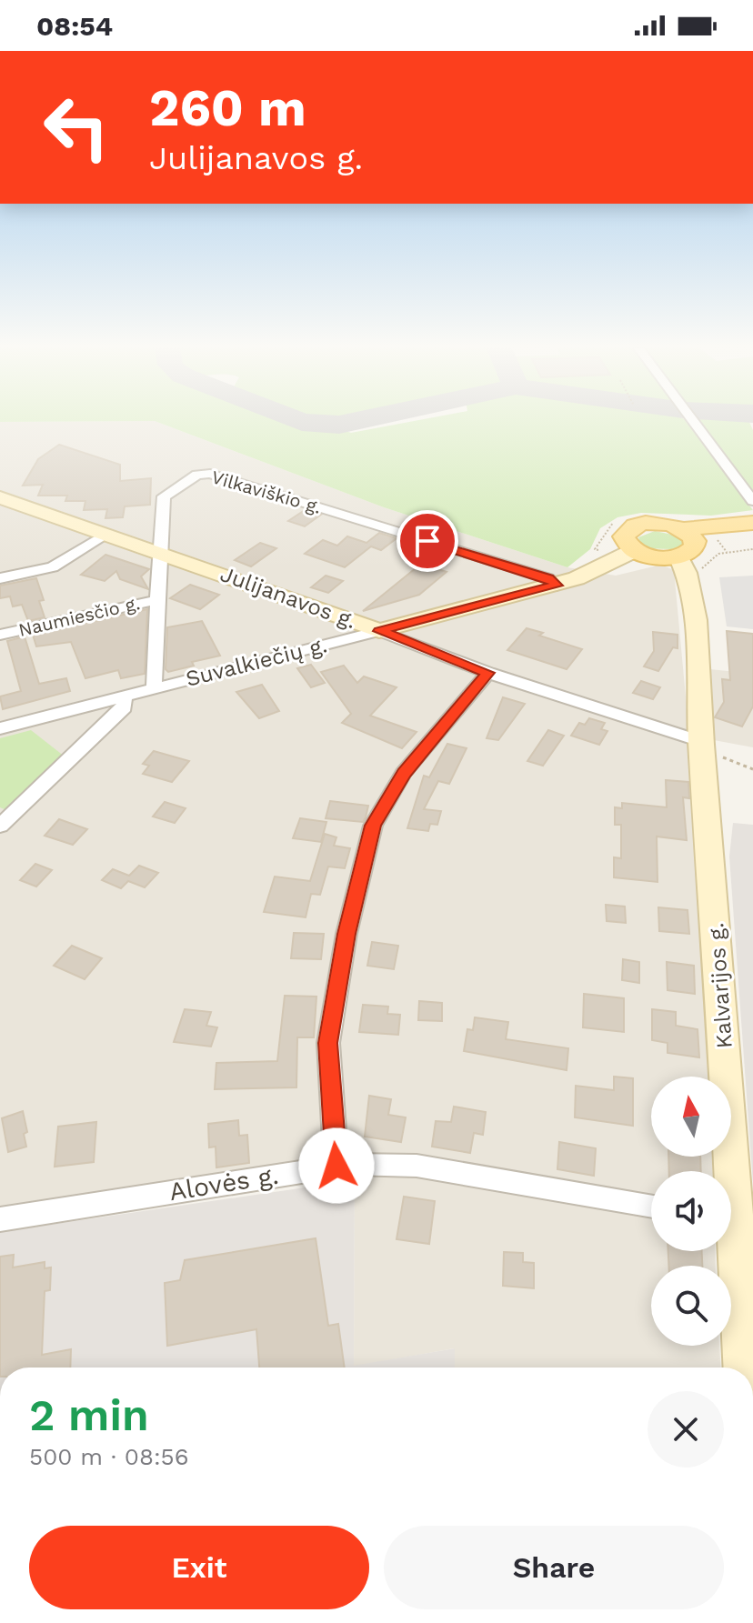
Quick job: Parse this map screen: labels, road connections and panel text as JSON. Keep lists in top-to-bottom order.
{
  "streets": {
    "main road": ["Julijanavos g.", "Suvalkiečių g.", "Kalvarijos g."],
    "street": ["Vilkaviškio g.", "Naumiesčio g.", "Alovės g."]
  },
  "crossings": [
    ["Vilkaviškio g.", "Julijanavos g."],
    ["Vilkaviškio g.", "Naumiesčio g."],
    ["Vilkaviškio g.", "Suvalkiečių g."],
    ["Julijanavos g.", "Suvalkiečių g."],
    ["Julijanavos g.", "Kalvarijos g."]
  ],
  "north": "top",
  "page": {
    "status": "08:54",
    "turn": ["260 m", "Julijanavos g."],
    "heading": ["2 min", "500 m · 08:56"],
    "buttons": ["Exit", "Share"]
  }
}
